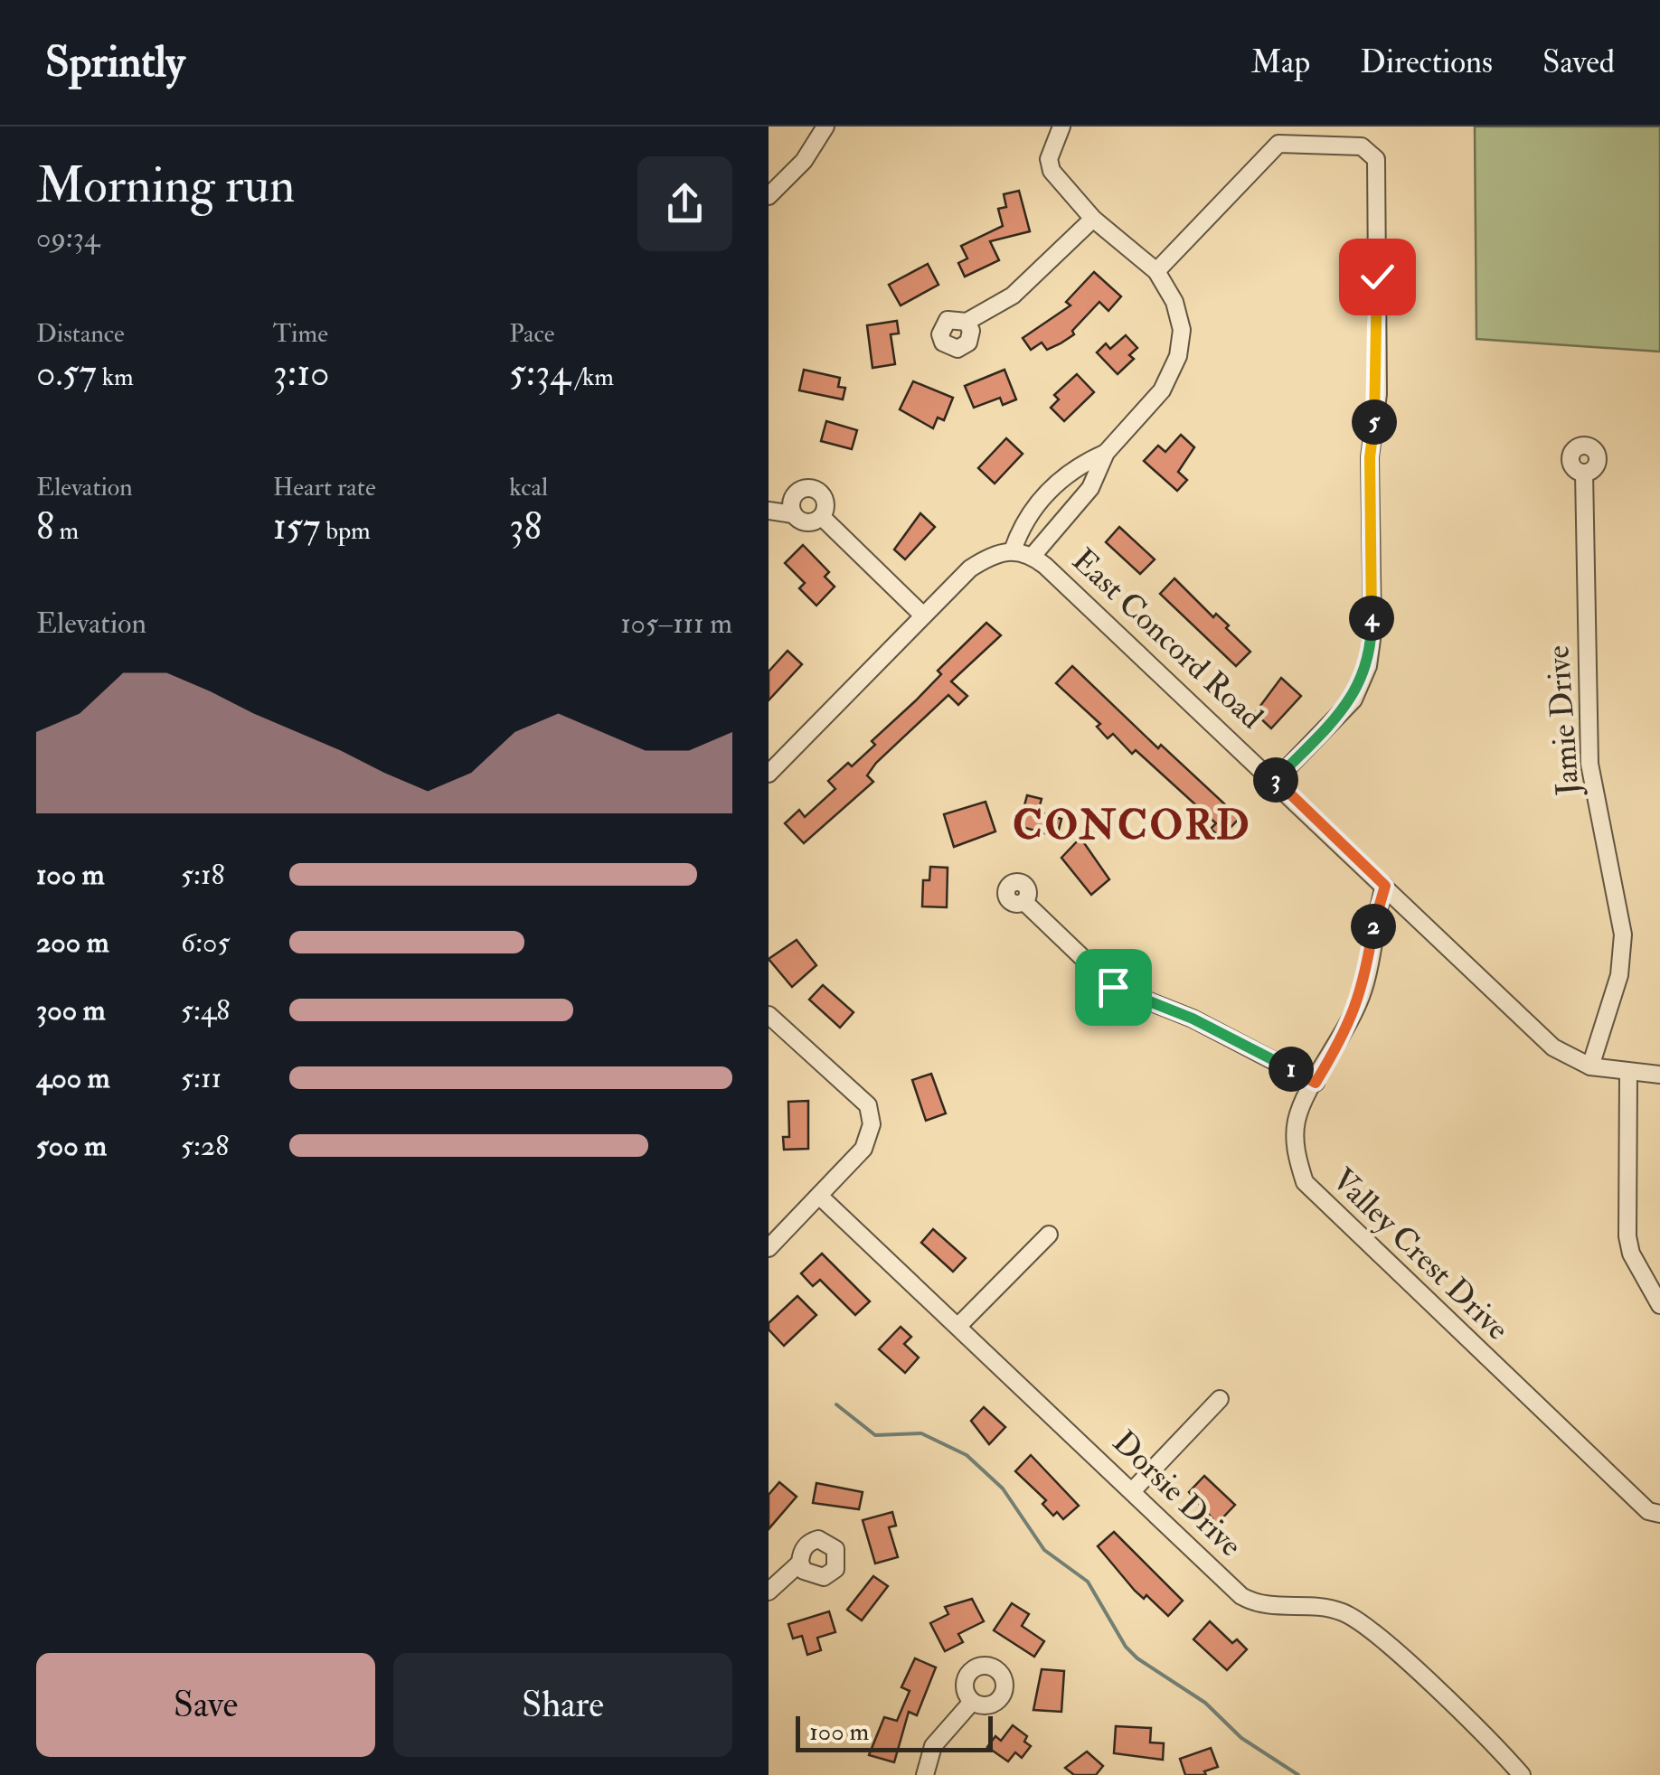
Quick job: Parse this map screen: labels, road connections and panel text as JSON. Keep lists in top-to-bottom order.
{
  "streets": {
    "street": [
      "East Concord Road",
      "Jamie Drive",
      "Valley Crest Drive",
      "Dorsie Drive"
    ]
  },
  "crossings": [
    ["East Concord Road", "Jamie Drive"],
    ["East Concord Road", "Valley Crest Drive"]
  ],
  "districts": ["CONCORD"],
  "scale_bar": "100 m",
  "page": {
    "header": "Sprintly",
    "nav": ["Map", "Directions", "Saved"],
    "heading": ["Morning run", "09:34"],
    "stats": [
      ["Distance", "0.57 km"],
      ["Time", "3:10"],
      ["Pace", "5:34 /km"],
      ["Elevation", "8 m"],
      ["Heart rate", "157 bpm"],
      ["kcal", "38"]
    ],
    "pins": [
      "5",
      "4",
      "3",
      "2",
      "1"
    ],
    "chart": ["Elevation", "105–111 m"],
    "list": [
      {
        "name": "100 m",
        "note": "5:18"
      },
      {
        "name": "200 m",
        "note": "6:05"
      },
      {
        "name": "300 m",
        "note": "5:48"
      },
      {
        "name": "400 m",
        "note": "5:11"
      },
      {
        "name": "500 m",
        "note": "5:28"
      }
    ],
    "buttons": ["Save", "Share"],
    "scale": "100 m"
  }
}
